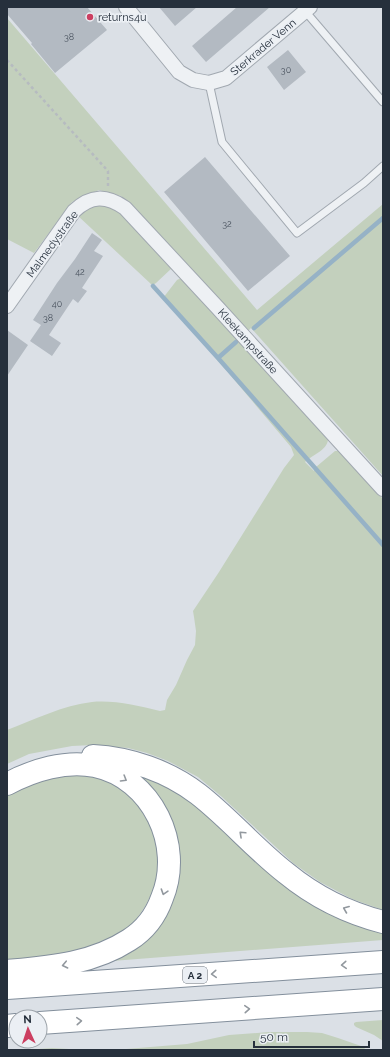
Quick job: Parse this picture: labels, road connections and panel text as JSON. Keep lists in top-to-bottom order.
{
  "streets": {
    "highway": ["A 2"],
    "street": ["Sterkrader Venn", "Malmedystraße", "Kleekampstraße"]
  },
  "crossings": [
    ["Malmedystraße", "Kleekampstraße"]
  ],
  "places": ["returns4u"],
  "house_numbers": [
    "38",
    "30",
    "32",
    "42",
    "40",
    "38"
  ],
  "scale_bar": "50 m",
  "north": "top"
}
